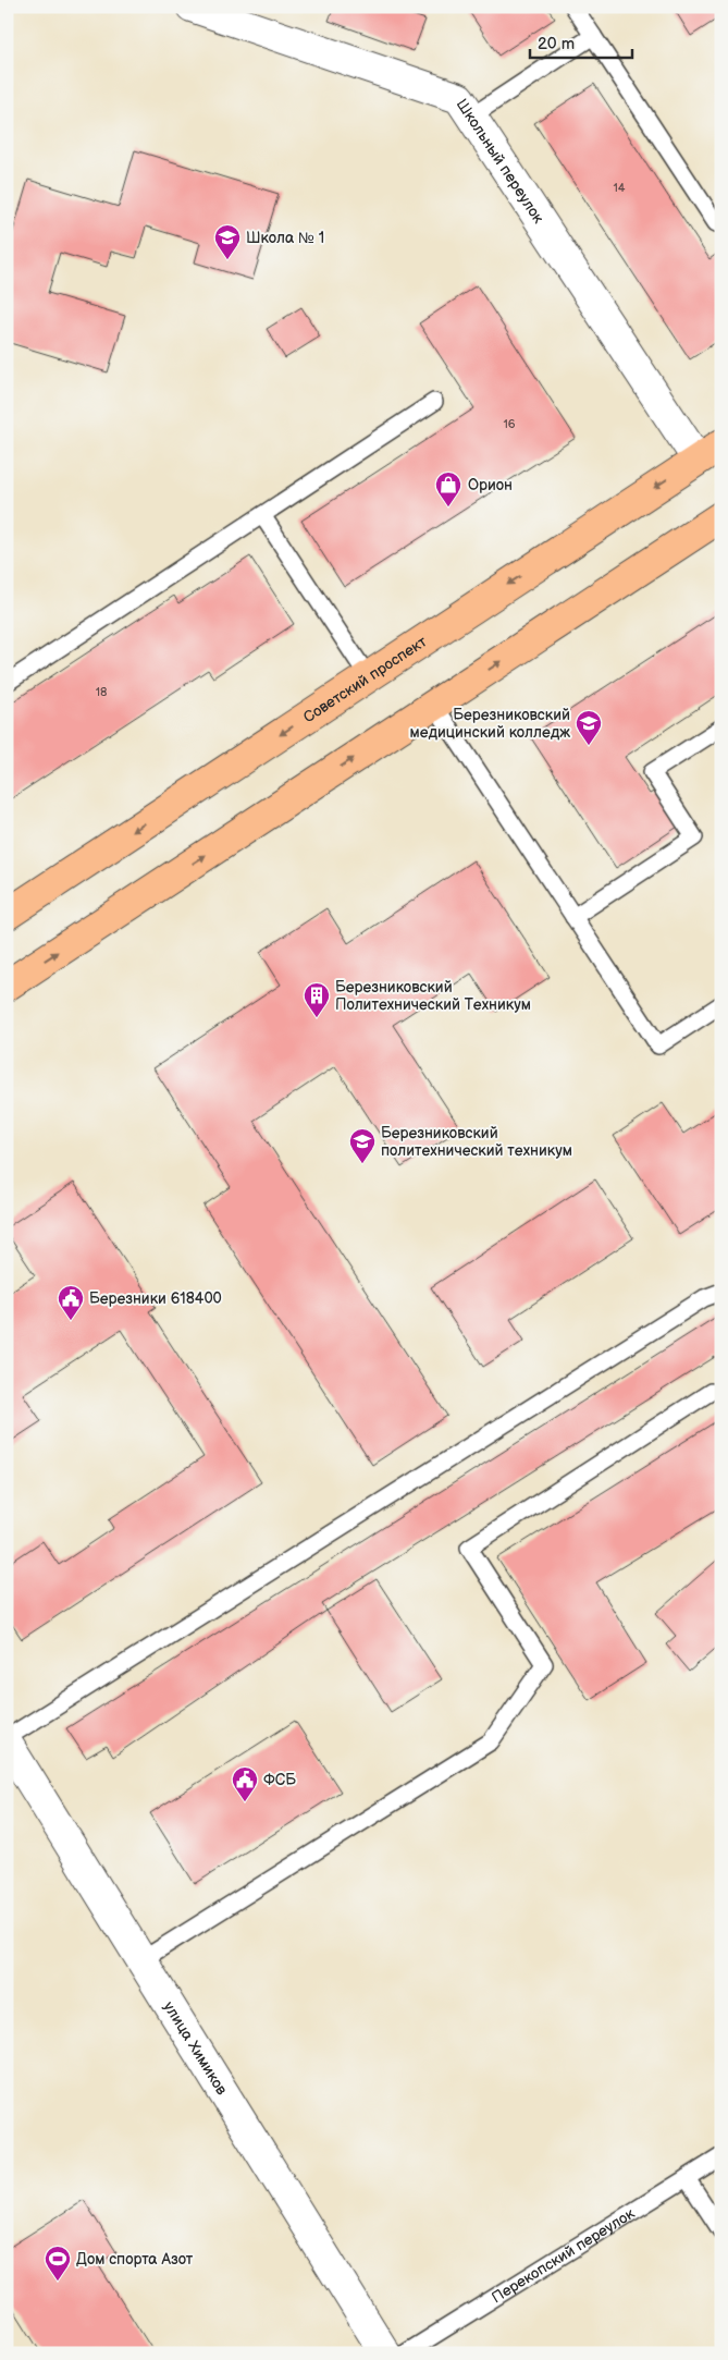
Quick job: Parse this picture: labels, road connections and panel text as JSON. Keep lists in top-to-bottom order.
{
  "streets": {
    "main road": ["Советский проспект"],
    "street": ["Школьный переулок", "улица Химиков"],
    "lane": ["Перекопский переулок"]
  },
  "crossings": [
    ["Школьный переулок", "Советский проспект"]
  ],
  "places": {
    "school or university": ["Школа № 1", "Березниковский медицинский колледж", "Березниковский политехнический техникум"],
    "shop": ["Орион"],
    "building": ["Березниковский Политехнический Техникум"],
    "public building": ["Березники 618400", "ФСБ"],
    "sports": ["Дом спорта Азот"]
  },
  "house_numbers": ["14", "16", "18"],
  "scale_bar": "20 m"
}
